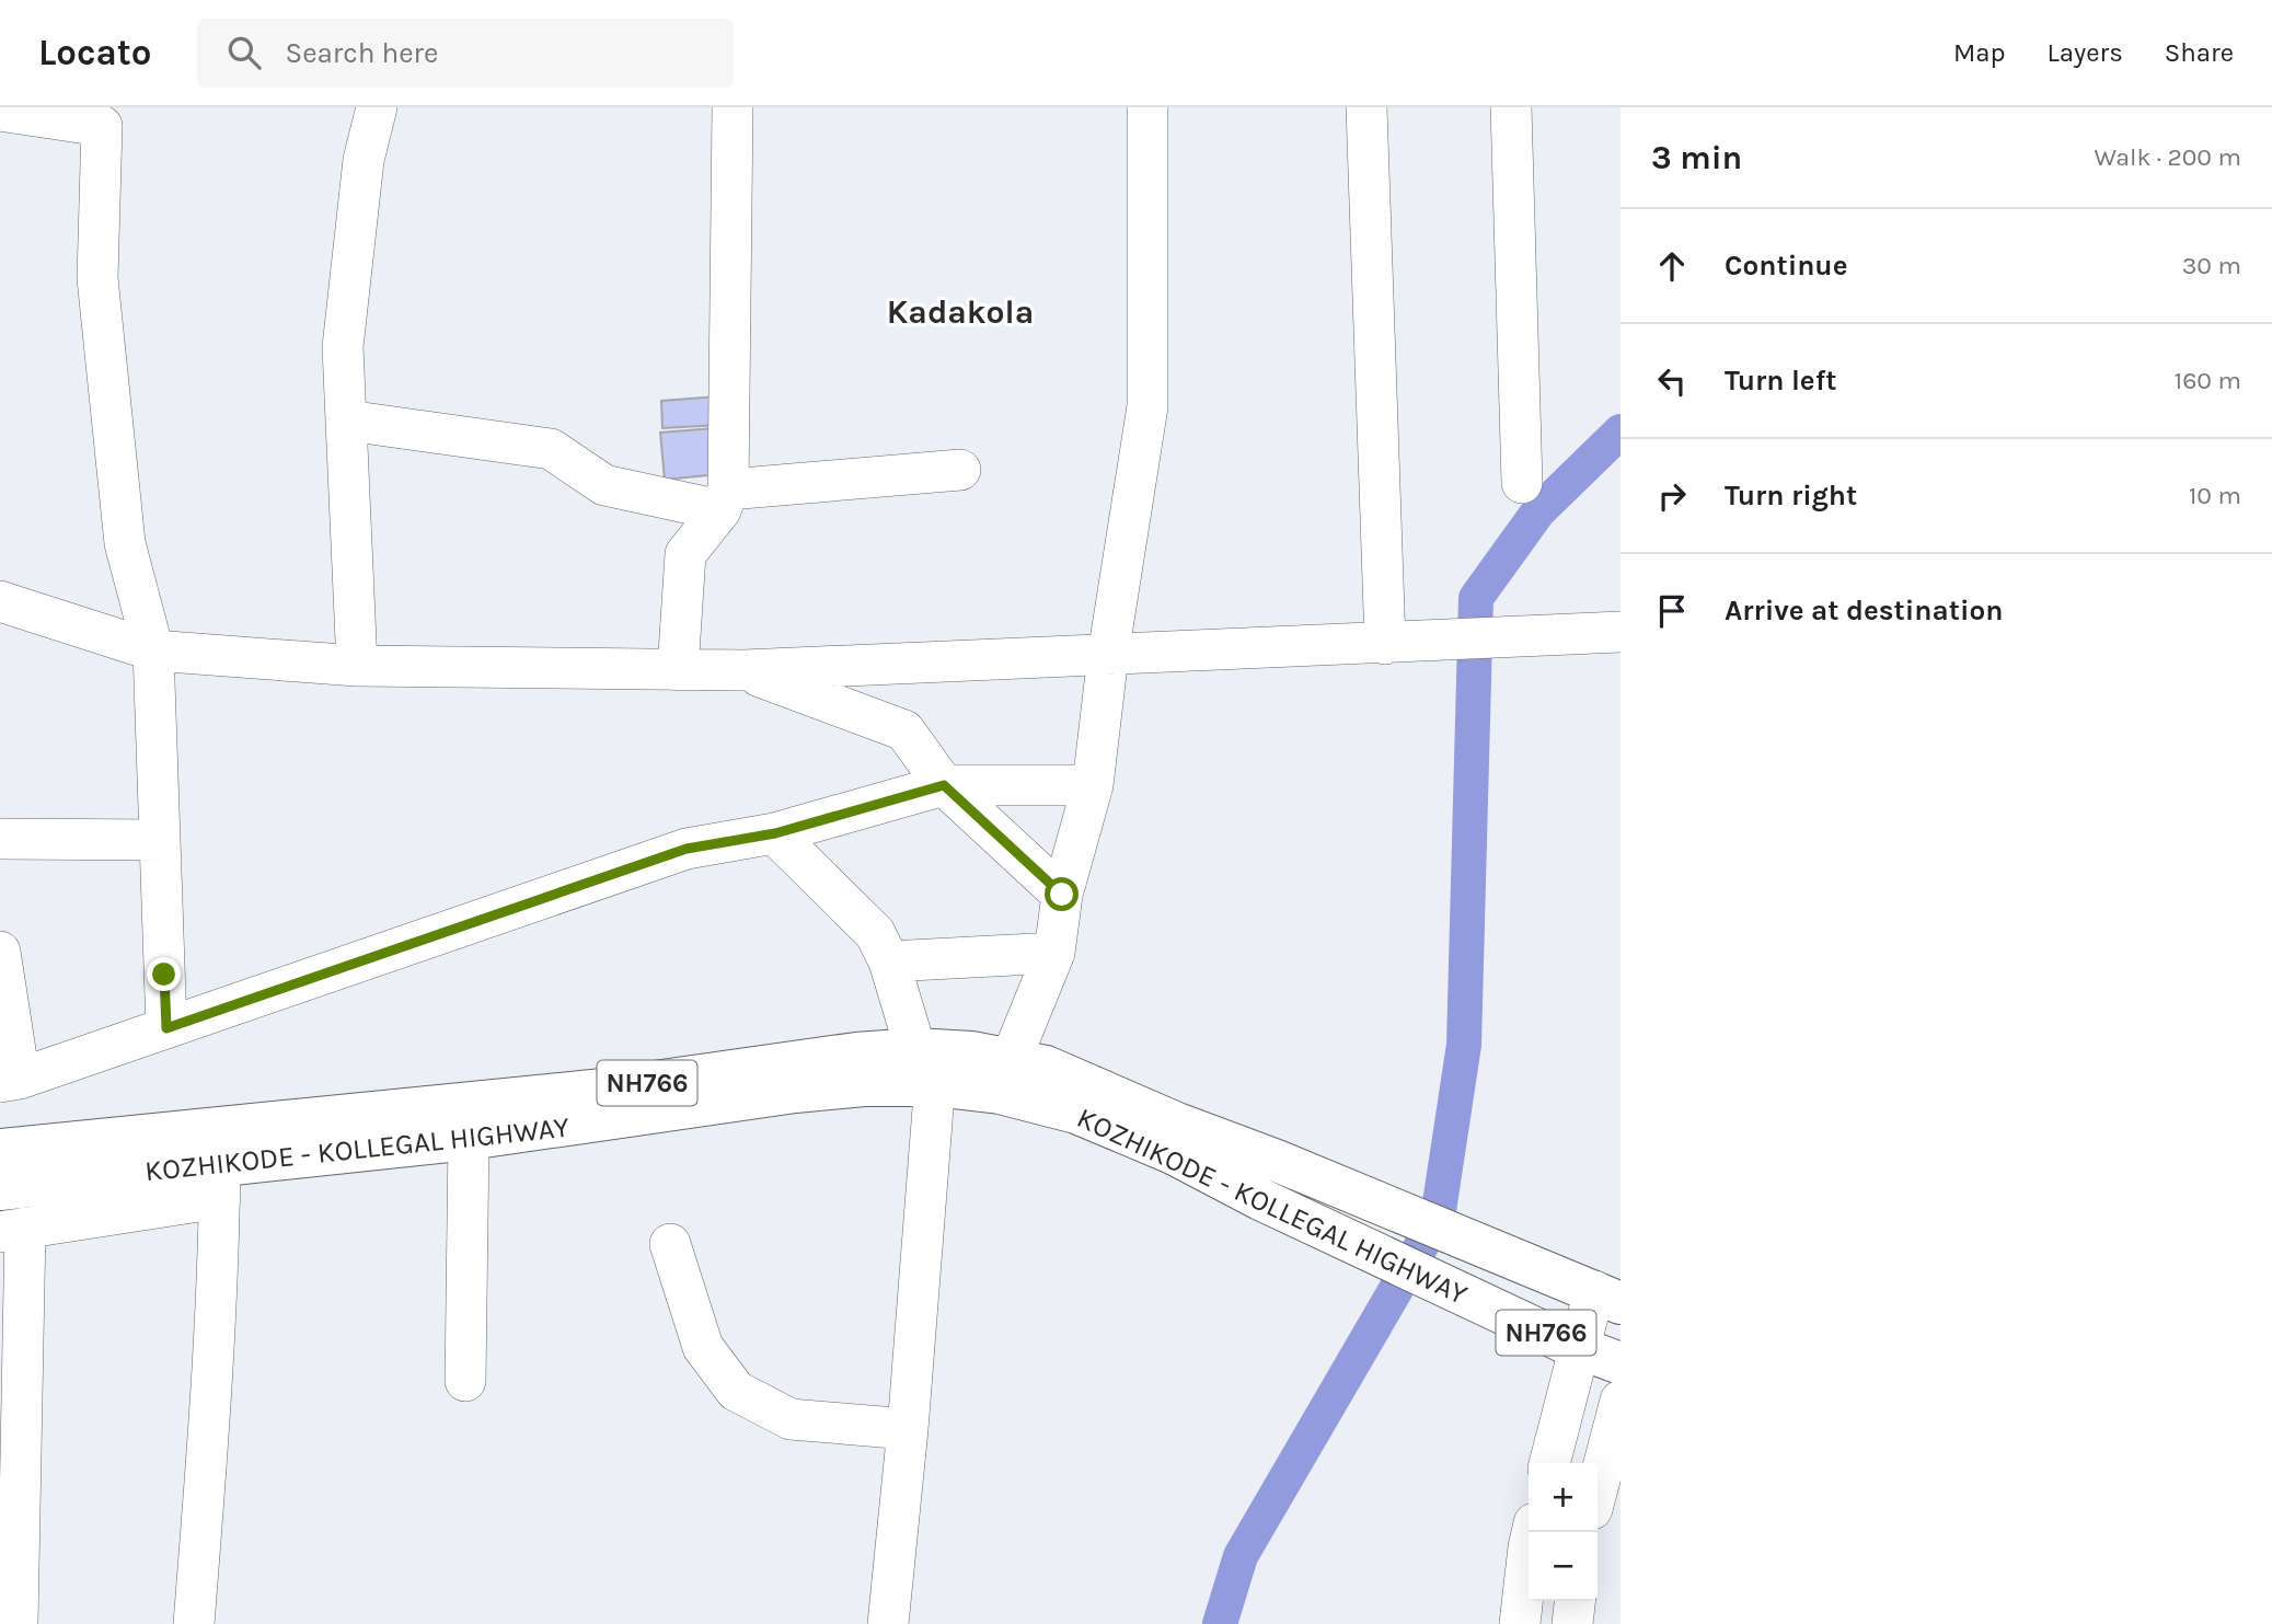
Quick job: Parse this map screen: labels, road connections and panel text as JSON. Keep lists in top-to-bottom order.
{
  "streets": {
    "highway": ["NH766", "KOZHIKODE - KOLLEGAL HIGHWAY"]
  },
  "districts": ["Kadakola"],
  "page": {
    "header": "Locato",
    "search": "Search here",
    "nav": ["Map", "Layers", "Share"],
    "heading": ["3 min", "Walk · 200 m"],
    "list": [
      ["Continue", "30 m"],
      ["Turn left", "160 m"],
      ["Turn right", "10 m"],
      "Arrive at destination"
    ],
    "map_buttons": ["+", "−"]
  }
}
